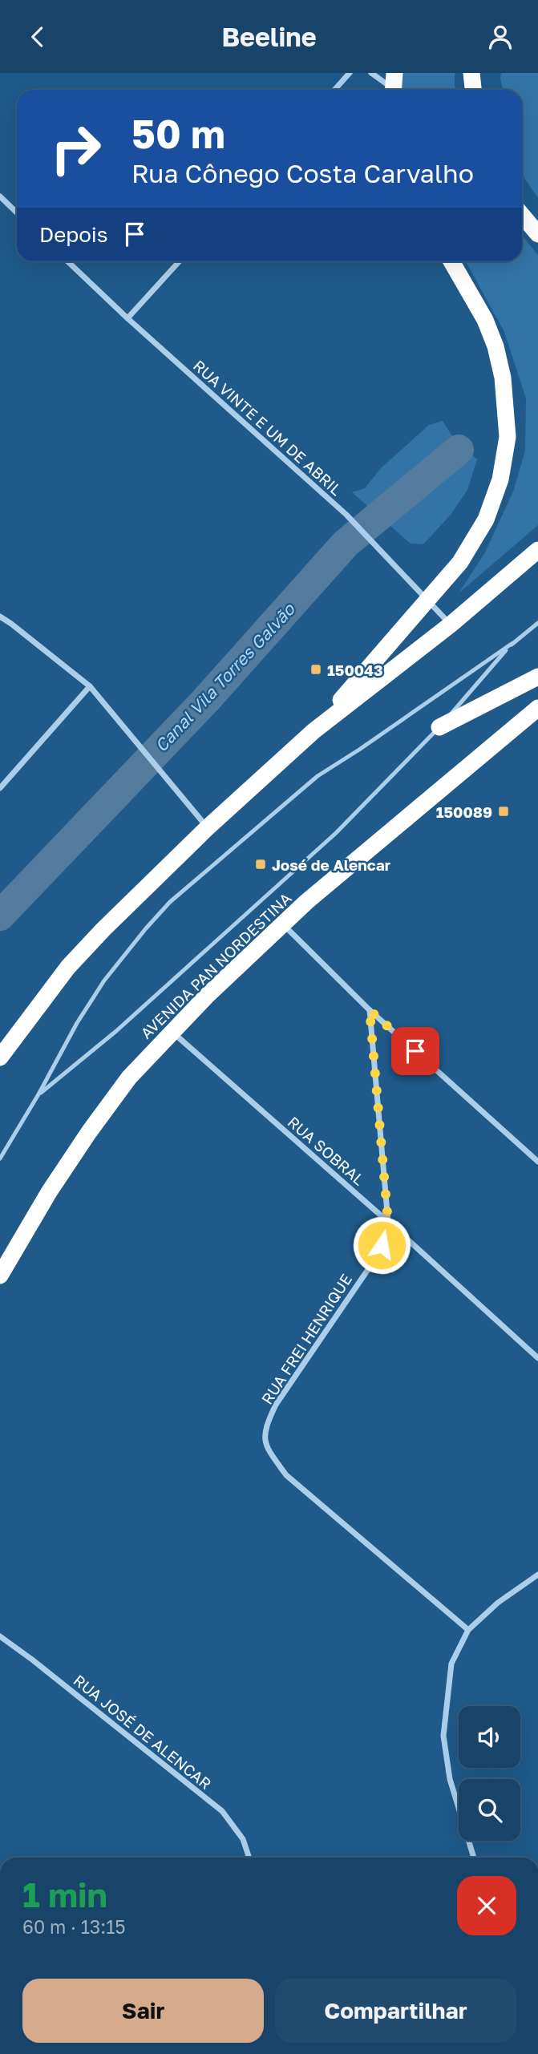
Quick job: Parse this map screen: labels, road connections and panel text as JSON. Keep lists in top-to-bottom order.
{
  "streets": {
    "highway": ["AVENIDA PAN NORDESTINA"],
    "street": [
      "RUA VINTE E UM DE ABRIL",
      "RUA SOBRAL",
      "RUA FREI HENRIQUE",
      "RUA JOSÉ DE ALENCAR"
    ]
  },
  "crossings": [
    ["AVENIDA PAN NORDESTINA", "RUA SOBRAL"],
    ["RUA SOBRAL", "RUA FREI HENRIQUE"]
  ],
  "water": ["Canal Vila Torres Galvão"],
  "places": {
    "transit": ["150043", "150089", "José de Alencar"]
  },
  "page": {
    "header": "Beeline",
    "turn": ["50 m", "Rua Cônego Costa Carvalho"],
    "then": "Depois",
    "heading": ["1 min", "60 m · 13:15"],
    "buttons": ["Sair", "Compartilhar"]
  }
}
